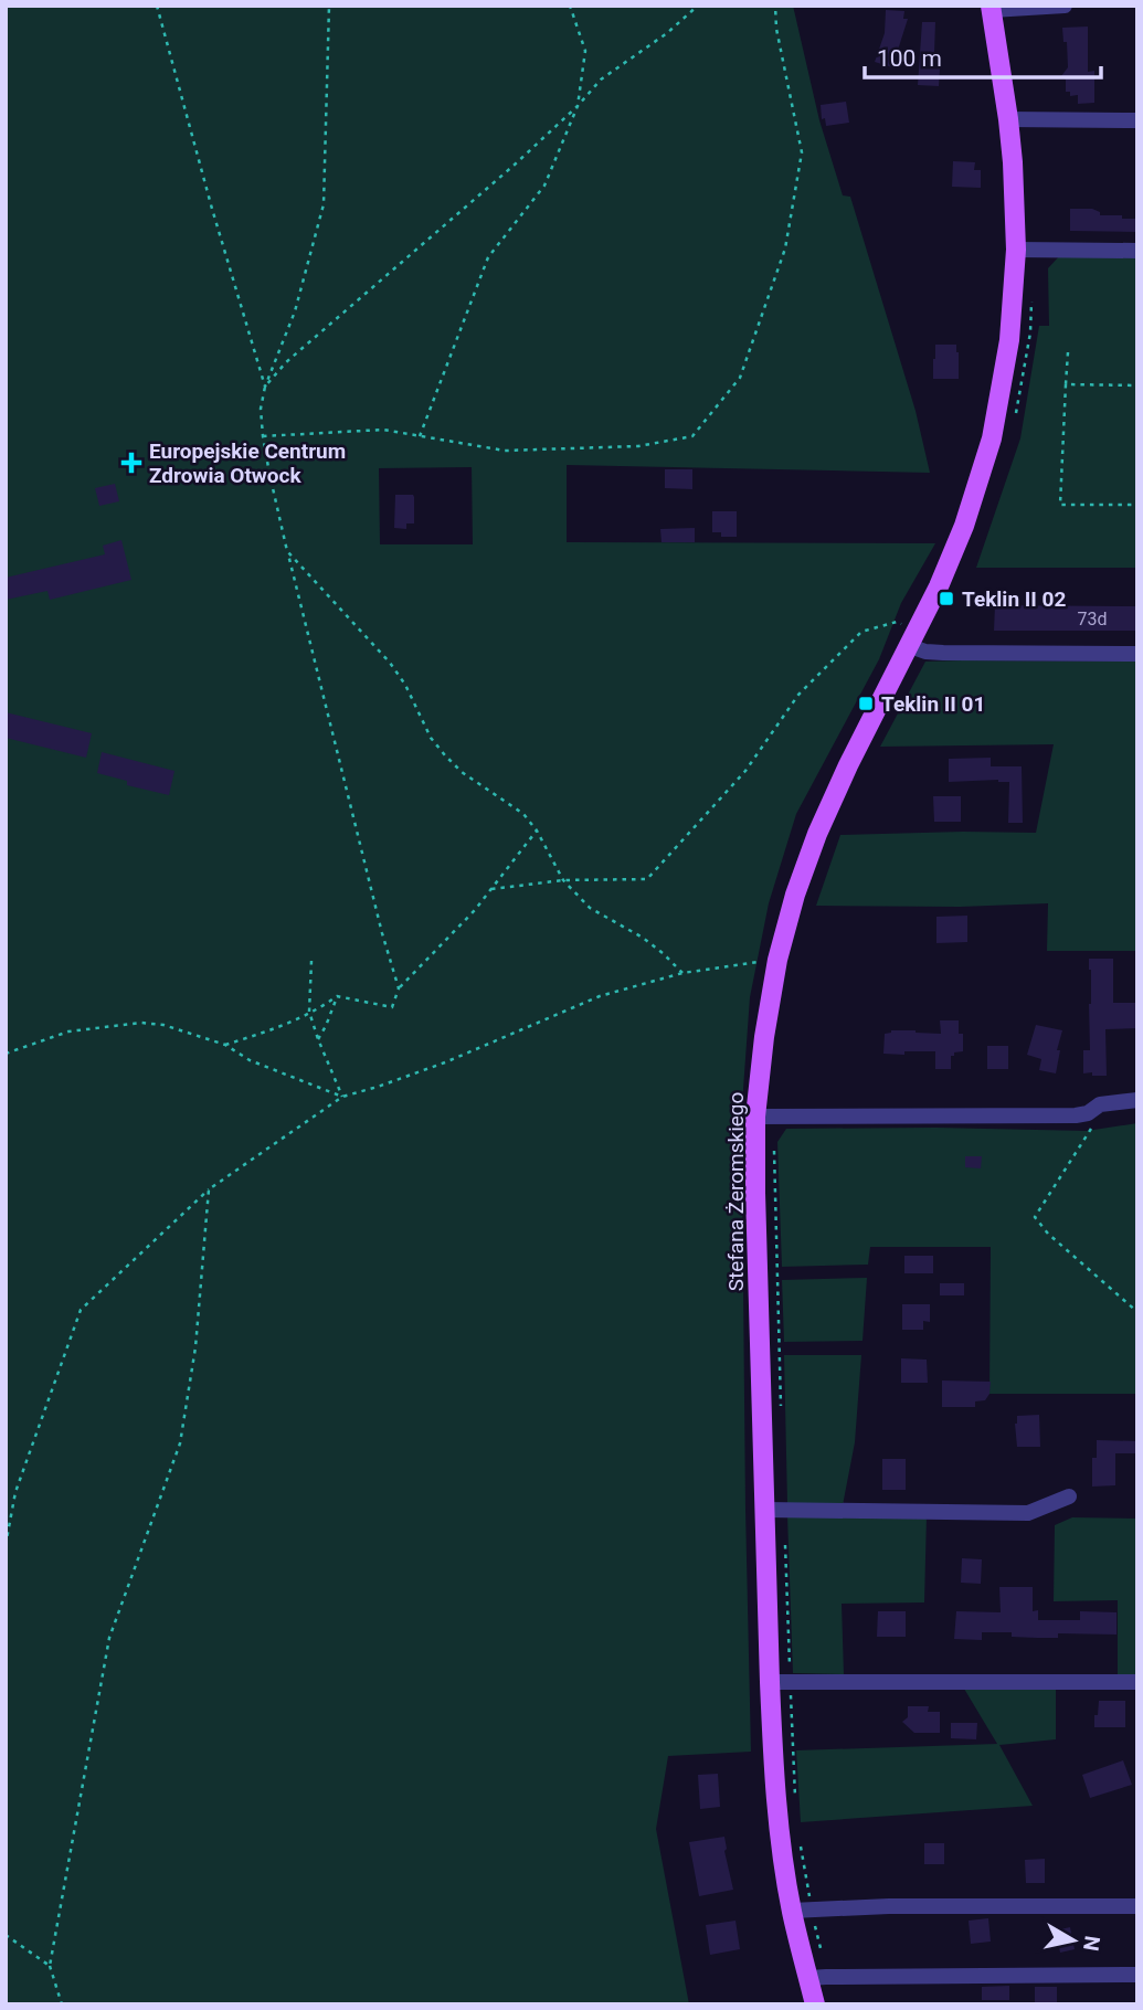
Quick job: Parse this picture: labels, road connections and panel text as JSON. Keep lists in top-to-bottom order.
{
  "streets": {
    "main road": ["Stefana Żeromskiego"]
  },
  "places": {
    "health": ["Europejskie Centrum Zdrowia Otwock"],
    "transit": ["Teklin II 02", "Teklin II 01"]
  },
  "house_numbers": ["73d"],
  "scale_bar": "100 m",
  "north": "right"
}
